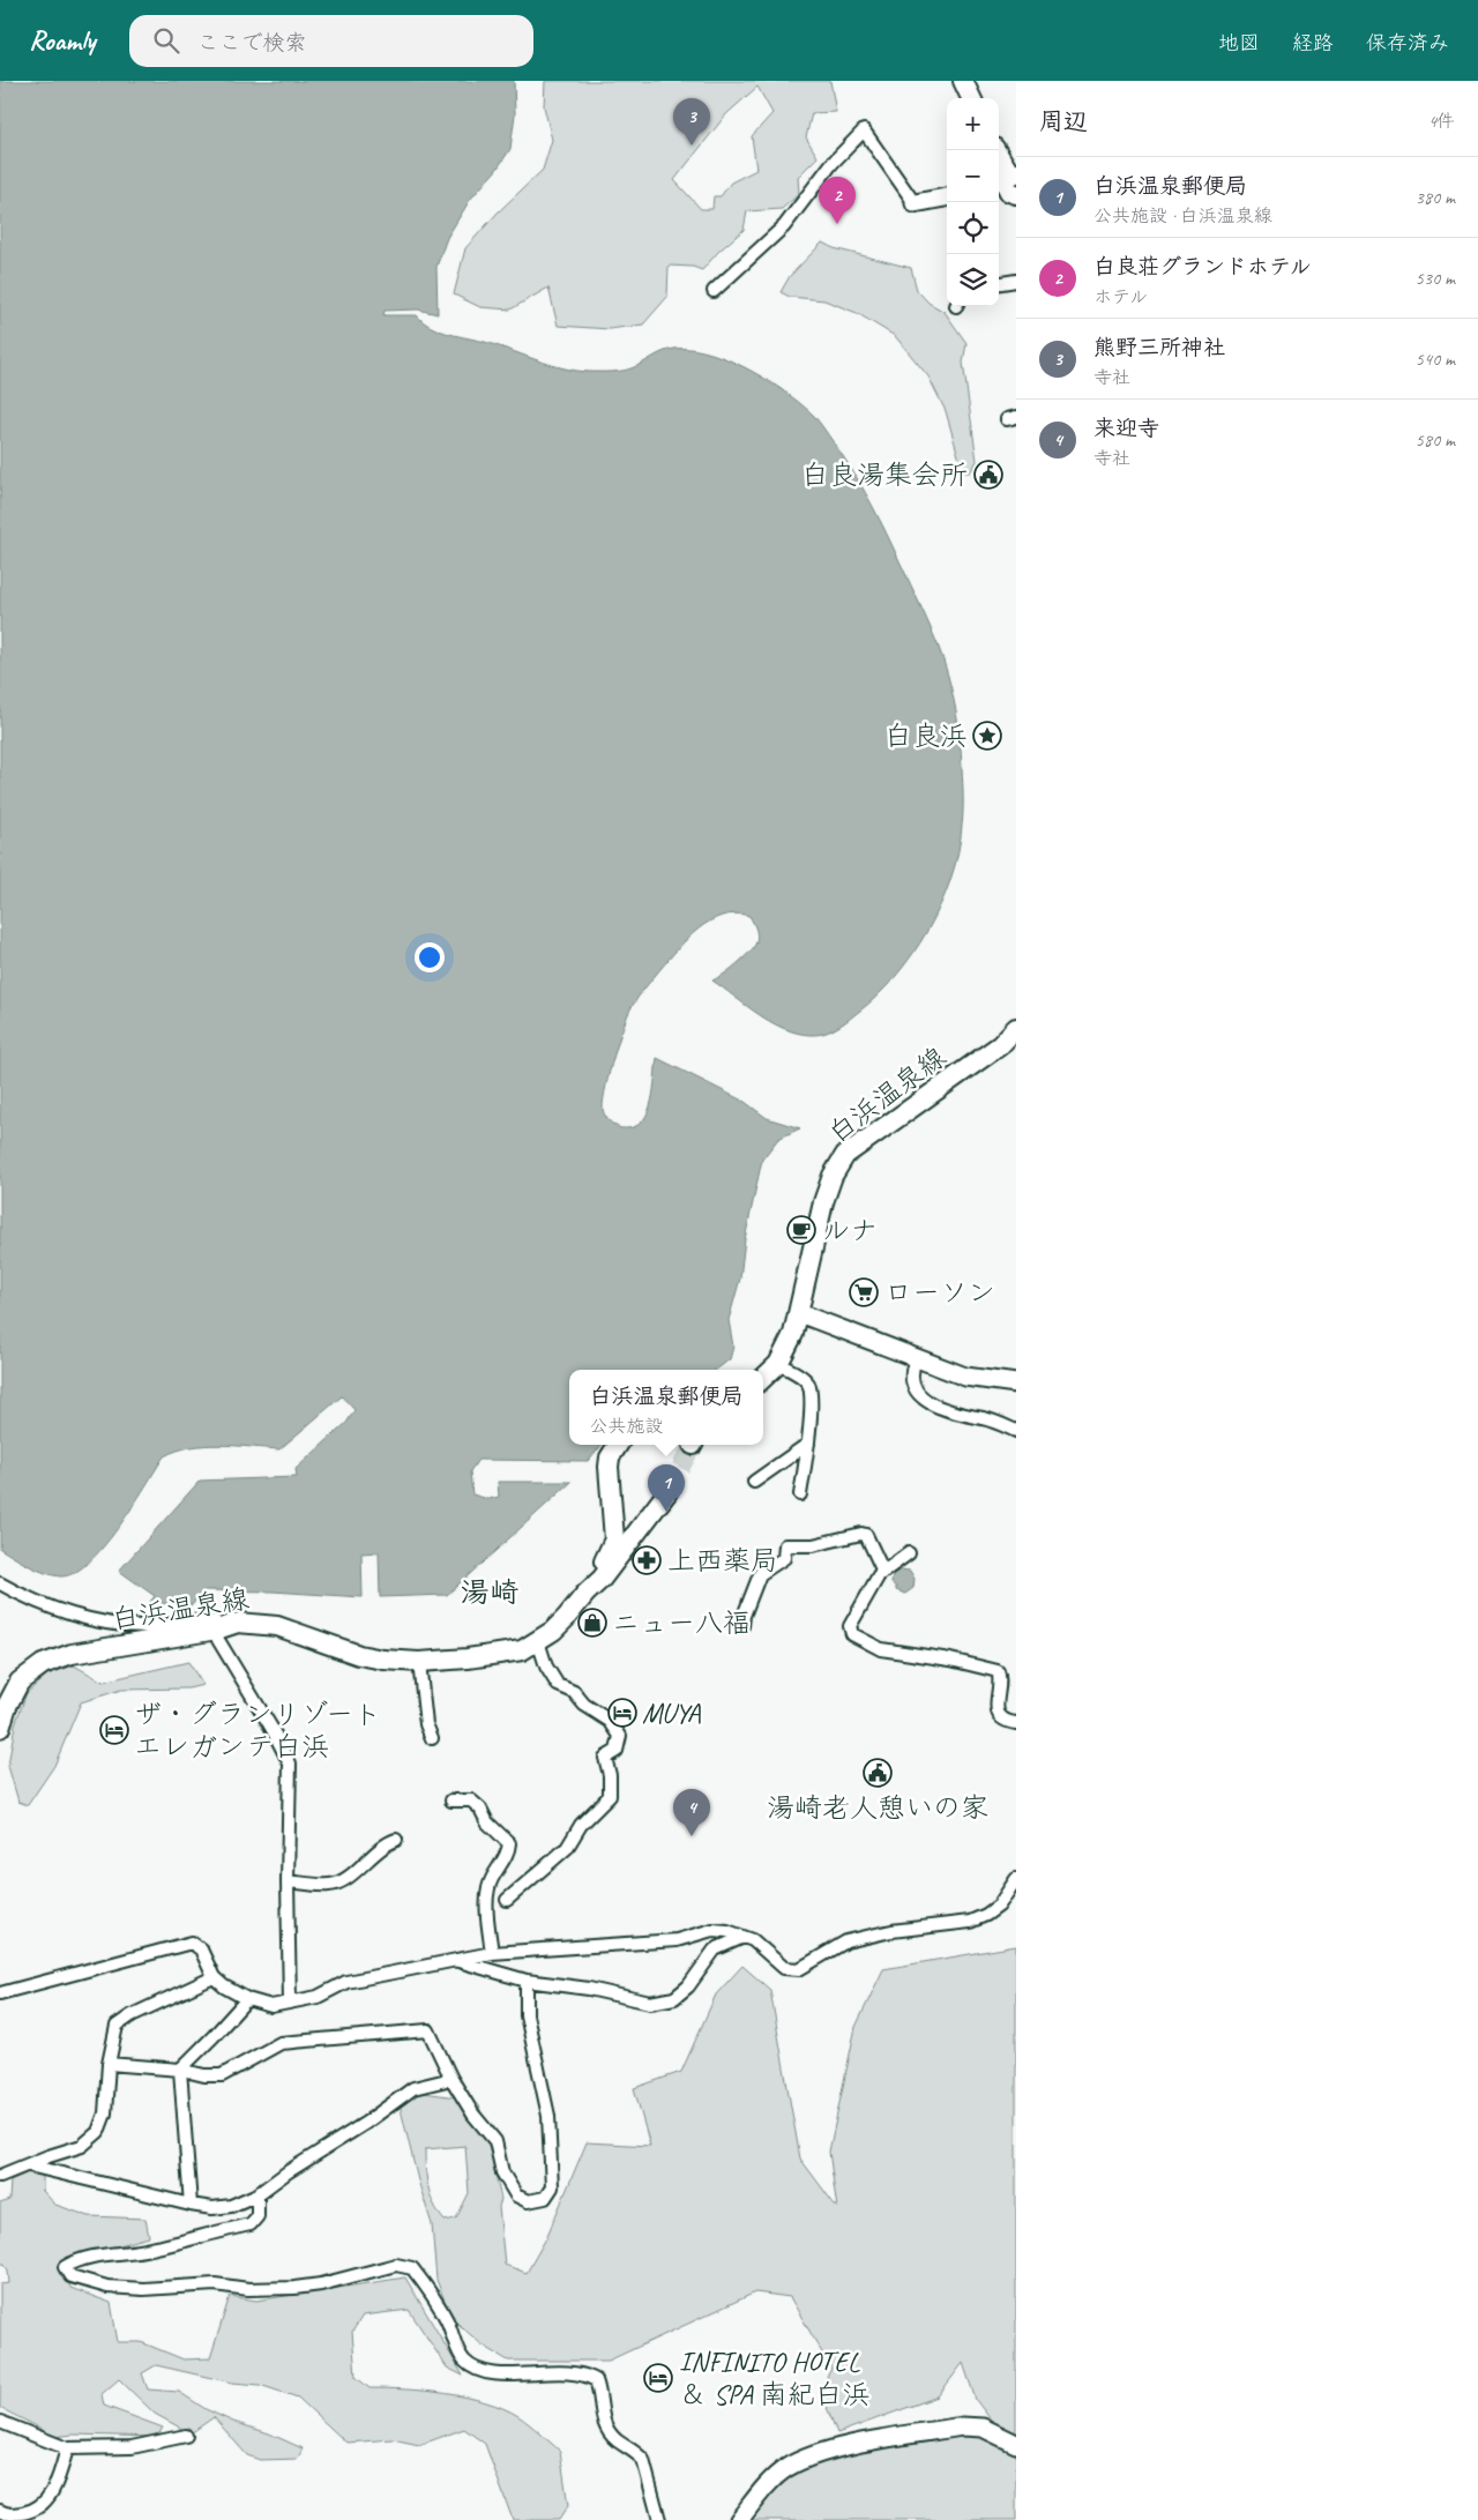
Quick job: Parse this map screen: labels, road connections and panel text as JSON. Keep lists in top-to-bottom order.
{
  "streets": {
    "main road": ["白浜温泉線"]
  },
  "districts": ["湯崎"],
  "places": {
    "public building": ["白良湯集会所", "湯崎老人憩いの家"],
    "place": ["白良浜"],
    "cafe": ["ルナ"],
    "supermarket": ["ローソン"],
    "pharmacy": ["上西薬局"],
    "shop": ["ニュー八福"],
    "hotel": ["MUYA", "ザ・グランリゾート エレガンテ白浜", "INFINITO HOTEL ＆ SPA 南紀白浜"]
  },
  "page": {
    "header": "Roamly",
    "search": "ここで検索",
    "nav": ["地図", "経路", "保存済み"],
    "heading": ["周辺", "4件"],
    "map_buttons": ["+", "−"],
    "pins": [
      "3",
      "2",
      "1",
      "4"
    ],
    "list": [
      {
        "mark": "1",
        "name": "白浜温泉郵便局",
        "note": "公共施設 · 白浜温泉線",
        "value": "380 m"
      },
      {
        "mark": "2",
        "name": "白良荘グランドホテル",
        "note": "ホテル",
        "value": "530 m"
      },
      {
        "mark": "3",
        "name": "熊野三所神社",
        "note": "寺社",
        "value": "540 m"
      },
      {
        "mark": "4",
        "name": "来迎寺",
        "note": "寺社",
        "value": "580 m"
      }
    ],
    "popup": ["白浜温泉郵便局", "公共施設"]
  }
}
